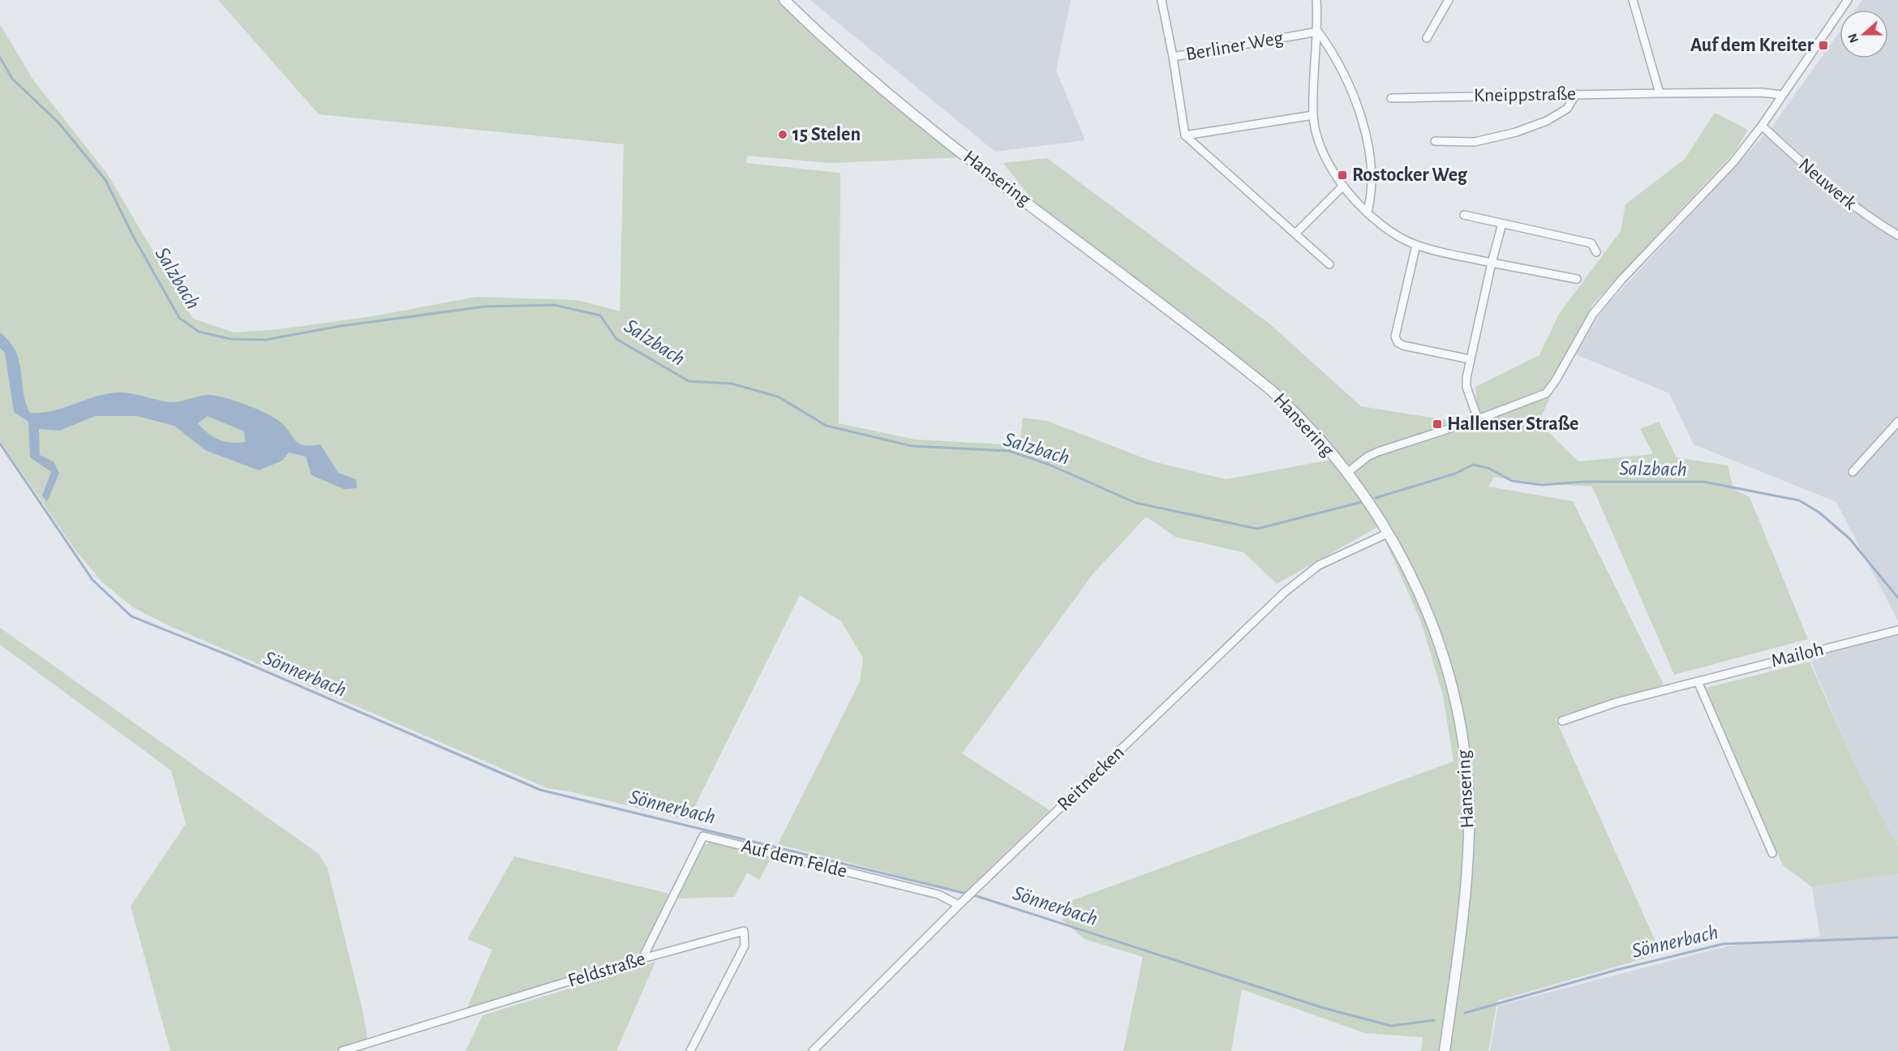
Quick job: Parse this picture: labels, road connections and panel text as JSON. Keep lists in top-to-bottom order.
{
  "streets": {
    "street": [
      "Berliner Weg",
      "Kneippstraße",
      "Hansering",
      "Neuwerk",
      "Mailoh",
      "Reitnecken",
      "Auf dem Felde",
      "Feldstraße"
    ]
  },
  "crossings": [
    ["Hansering", "Reitnecken"],
    ["Reitnecken", "Auf dem Felde"],
    ["Auf dem Felde", "Feldstraße"]
  ],
  "water": ["Salzbach", "Sönnerbach"],
  "places": {
    "transit": ["Auf dem Kreiter", "Rostocker Weg", "Hallenser Straße"],
    "other": ["15 Stelen"]
  },
  "north": "left"
}
